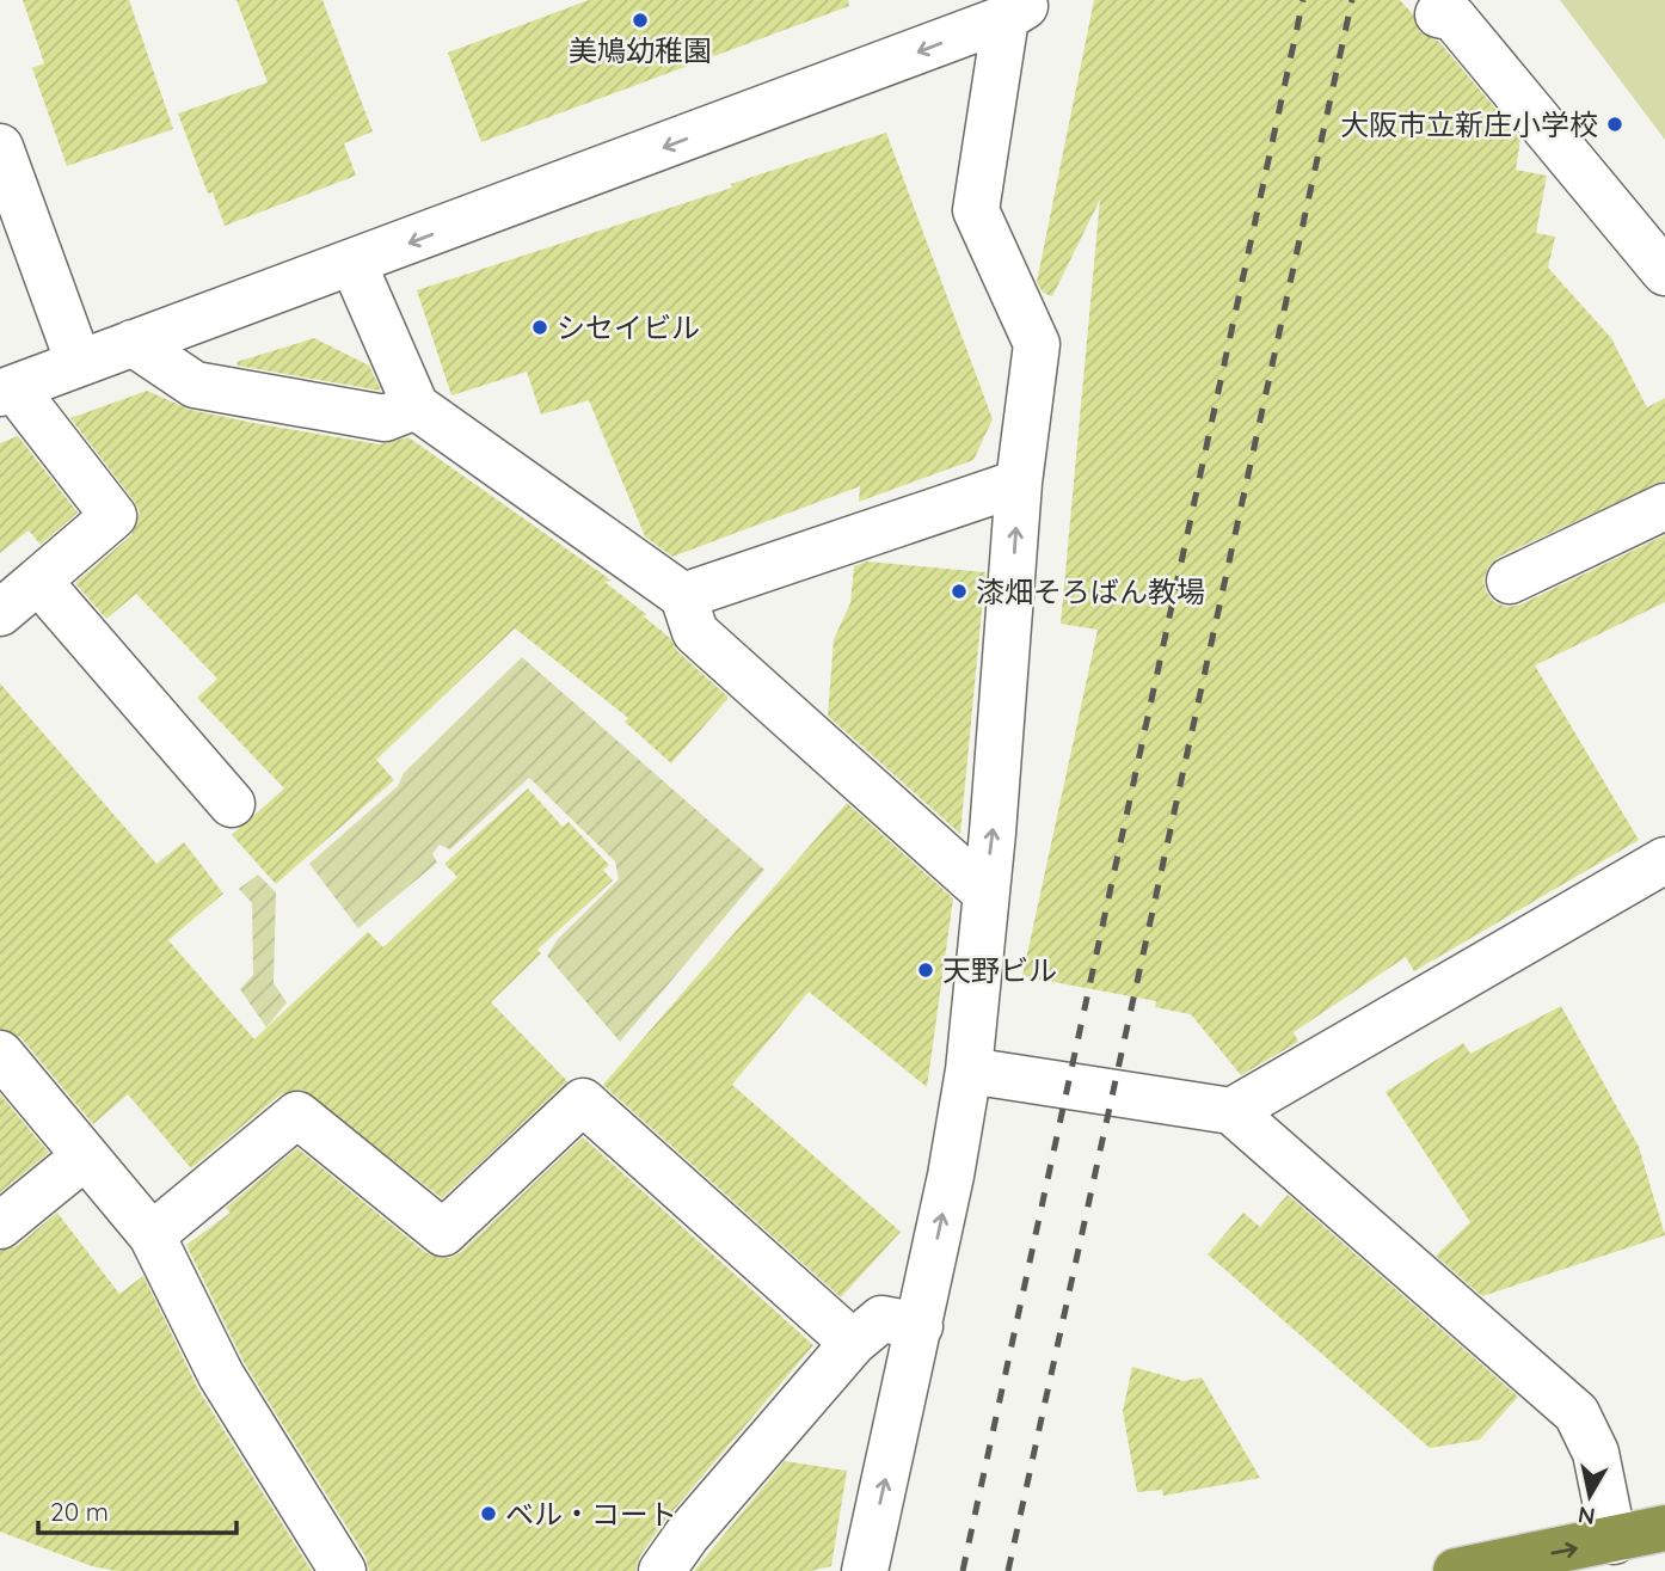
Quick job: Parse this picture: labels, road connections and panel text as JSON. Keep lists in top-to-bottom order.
{
  "places": [
    "美鳩幼稚園",
    "大阪市立新庄小学校",
    "シセイビル",
    "漆畑そろばん教場",
    "天野ビル",
    "ベル・コート"
  ],
  "scale_bar": "20 m",
  "north": "bottom"
}
